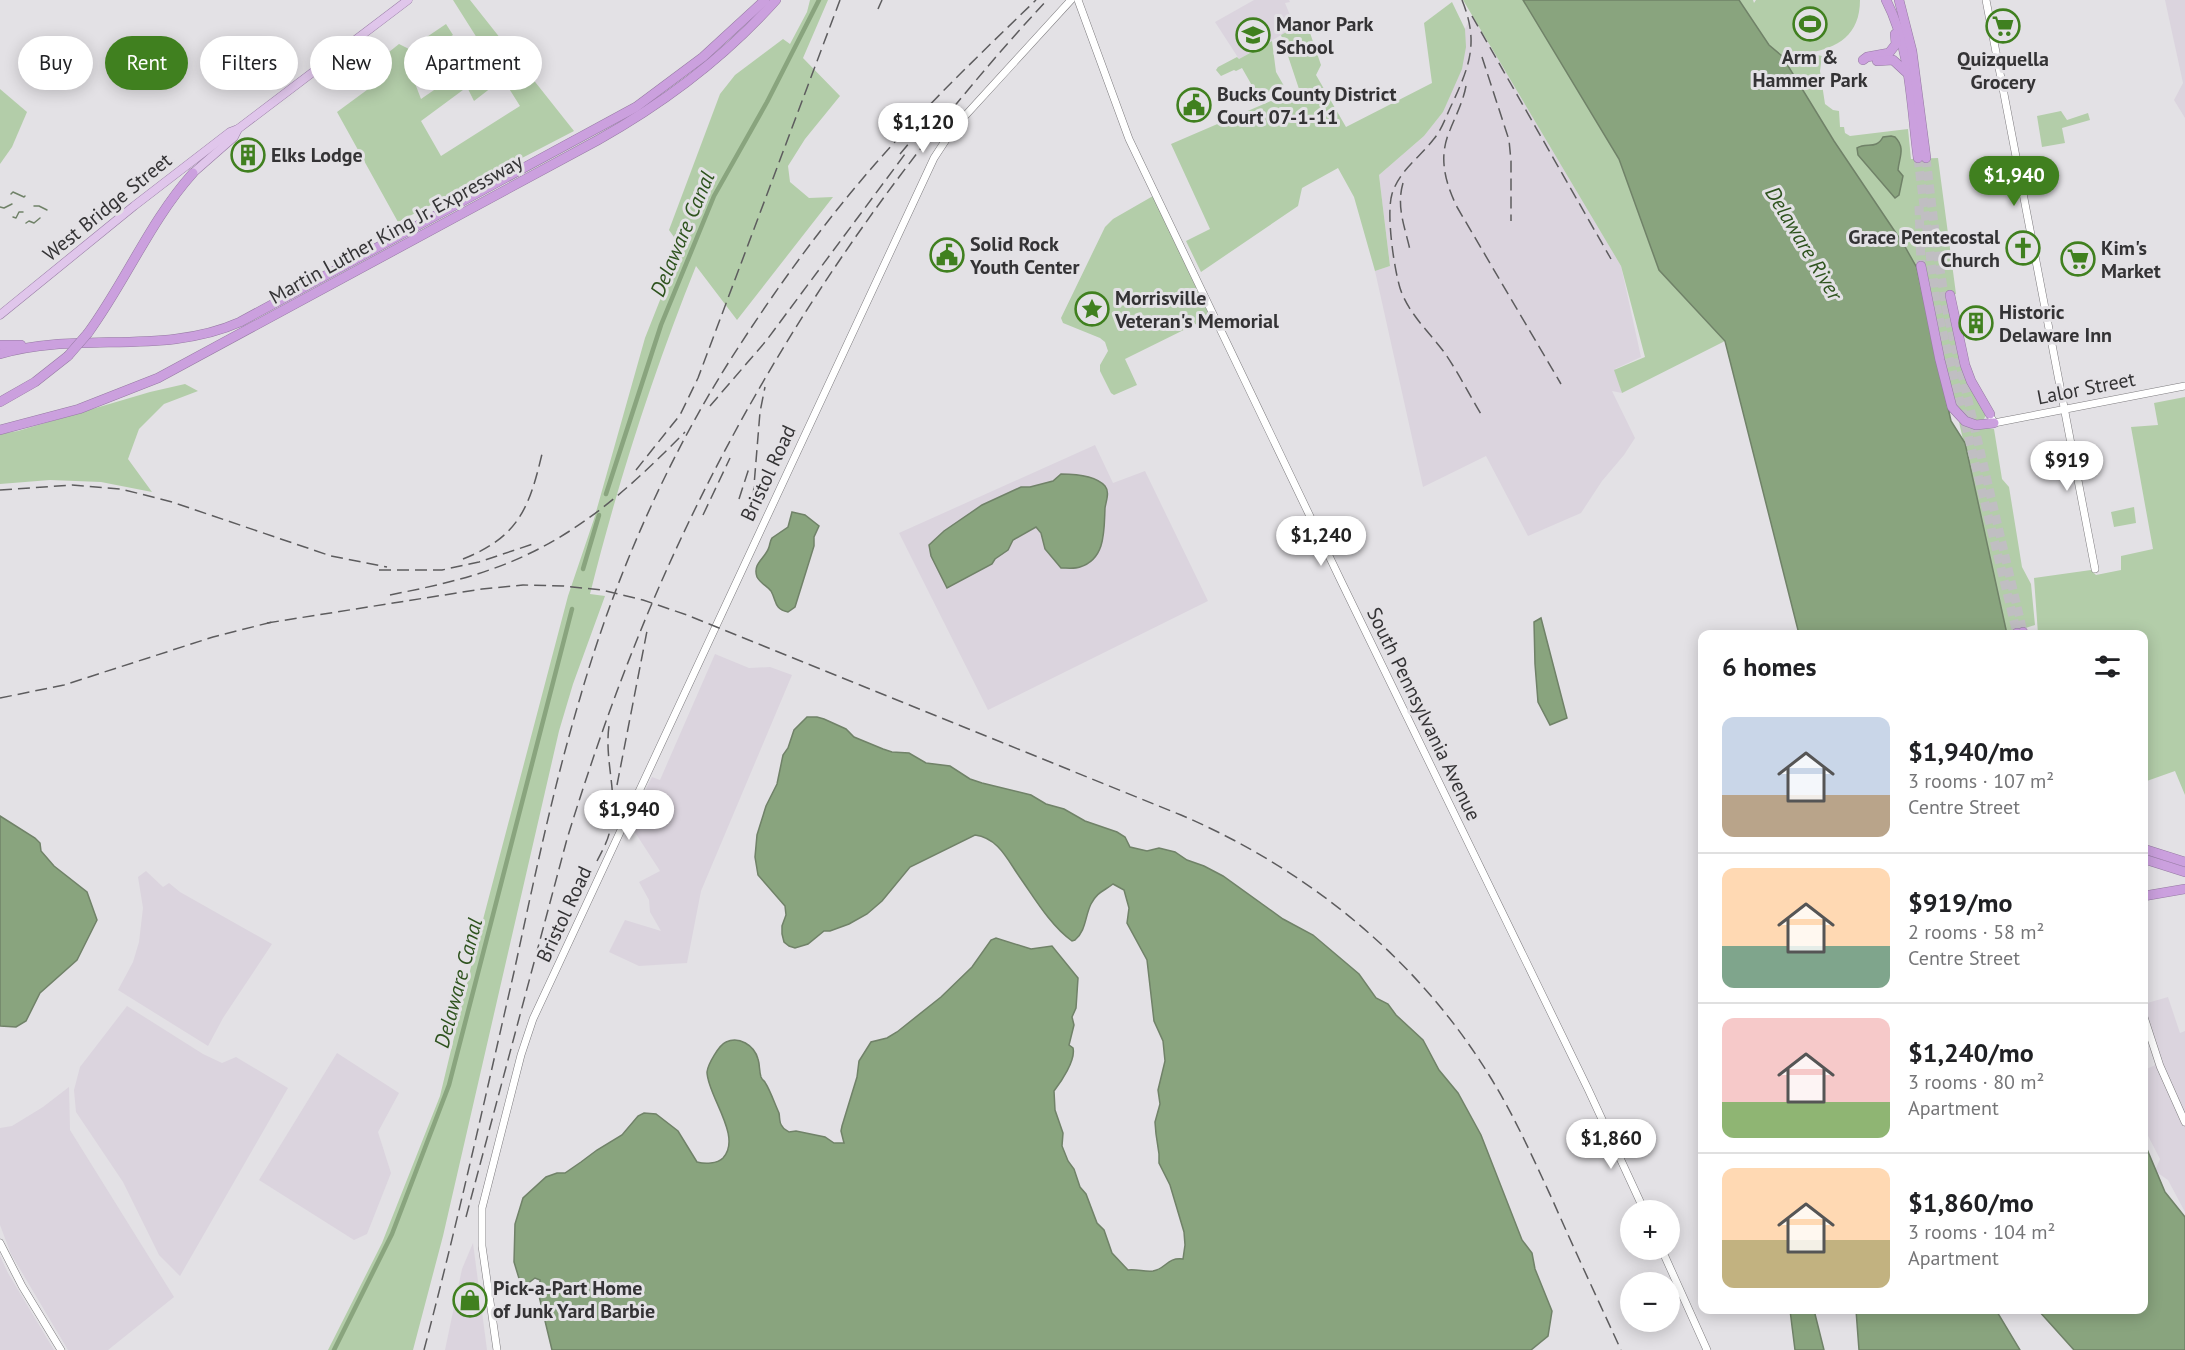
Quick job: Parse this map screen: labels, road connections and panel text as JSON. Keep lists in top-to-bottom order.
{
  "streets": {
    "highway": ["Martin Luther King Jr. Expressway"],
    "main road": [
      "West Bridge Street",
      "Lalor Street",
      "Bristol Road",
      "South Pennsylvania Avenue"
    ]
  },
  "water": ["Delaware Canal", "Delaware River"],
  "places": {
    "sports": ["Arm & Hammer Park"],
    "supermarket": ["Quizquella Grocery", "Kim's Market"],
    "school or university": ["Manor Park School"],
    "public building": ["Bucks County District Court 07-1-11", "Solid Rock Youth Center"],
    "building": ["Elks Lodge", "Historic Delaware Inn"],
    "church": ["Grace Pentecostal Church"],
    "place": ["Morrisville Veteran's Memorial"],
    "shop": ["Pick-a-Part Home of Junk Yard Barbie"]
  },
  "page": {
    "chip": [
      "Buy",
      "Rent",
      "Filters",
      "New",
      "Apartment"
    ],
    "price": [
      "$1,120",
      "$1,940",
      "$919",
      "$1,240",
      "$1,940",
      "$1,860"
    ],
    "heading": "6 homes",
    "list": [
      {
        "name": "$1,940/mo",
        "note": "3 rooms · 107 m² · Centre Street"
      },
      {
        "name": "$919/mo",
        "note": "2 rooms · 58 m² · Centre Street"
      },
      {
        "name": "$1,240/mo",
        "note": "3 rooms · 80 m² · Apartment"
      },
      {
        "name": "$1,860/mo",
        "note": "3 rooms · 104 m² · Apartment"
      }
    ],
    "map_buttons": ["+", "−"]
  }
}
